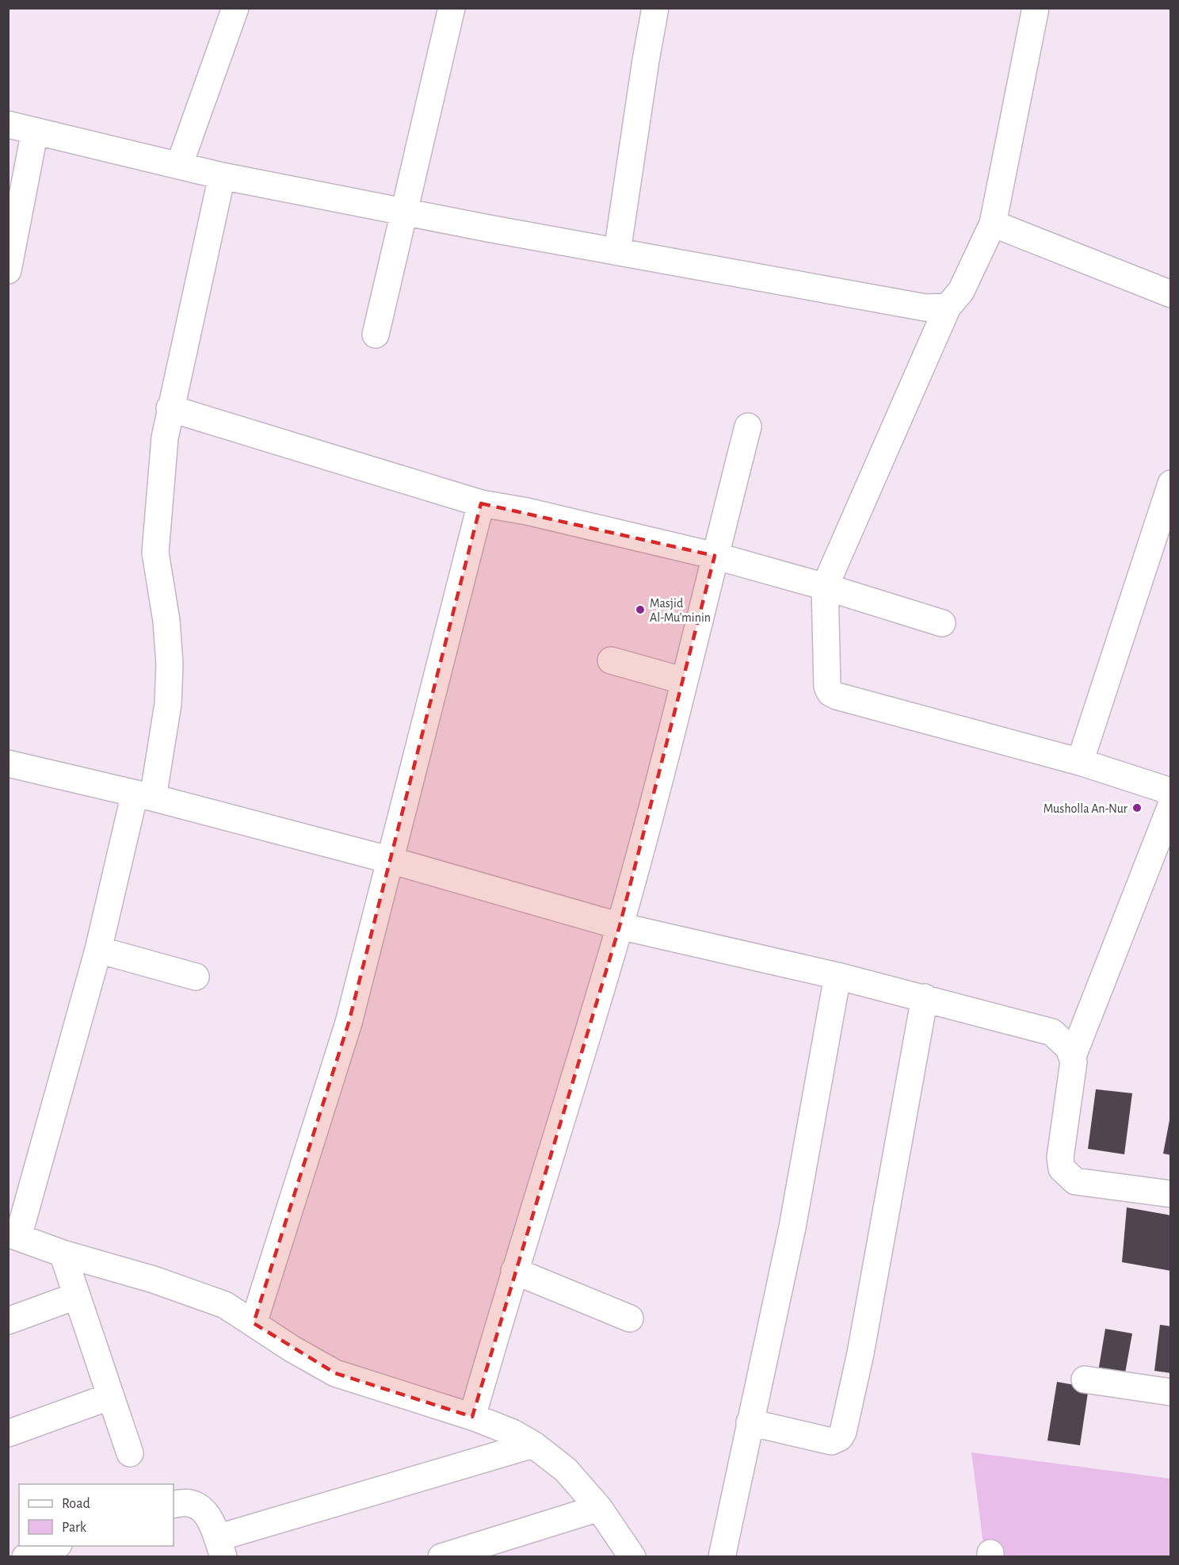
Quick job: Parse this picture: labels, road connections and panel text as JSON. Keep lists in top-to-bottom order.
{
  "places": ["Masjid Al-Mu'minin", "Musholla An-Nur"],
  "legend": ["Road", "Park"]
}
